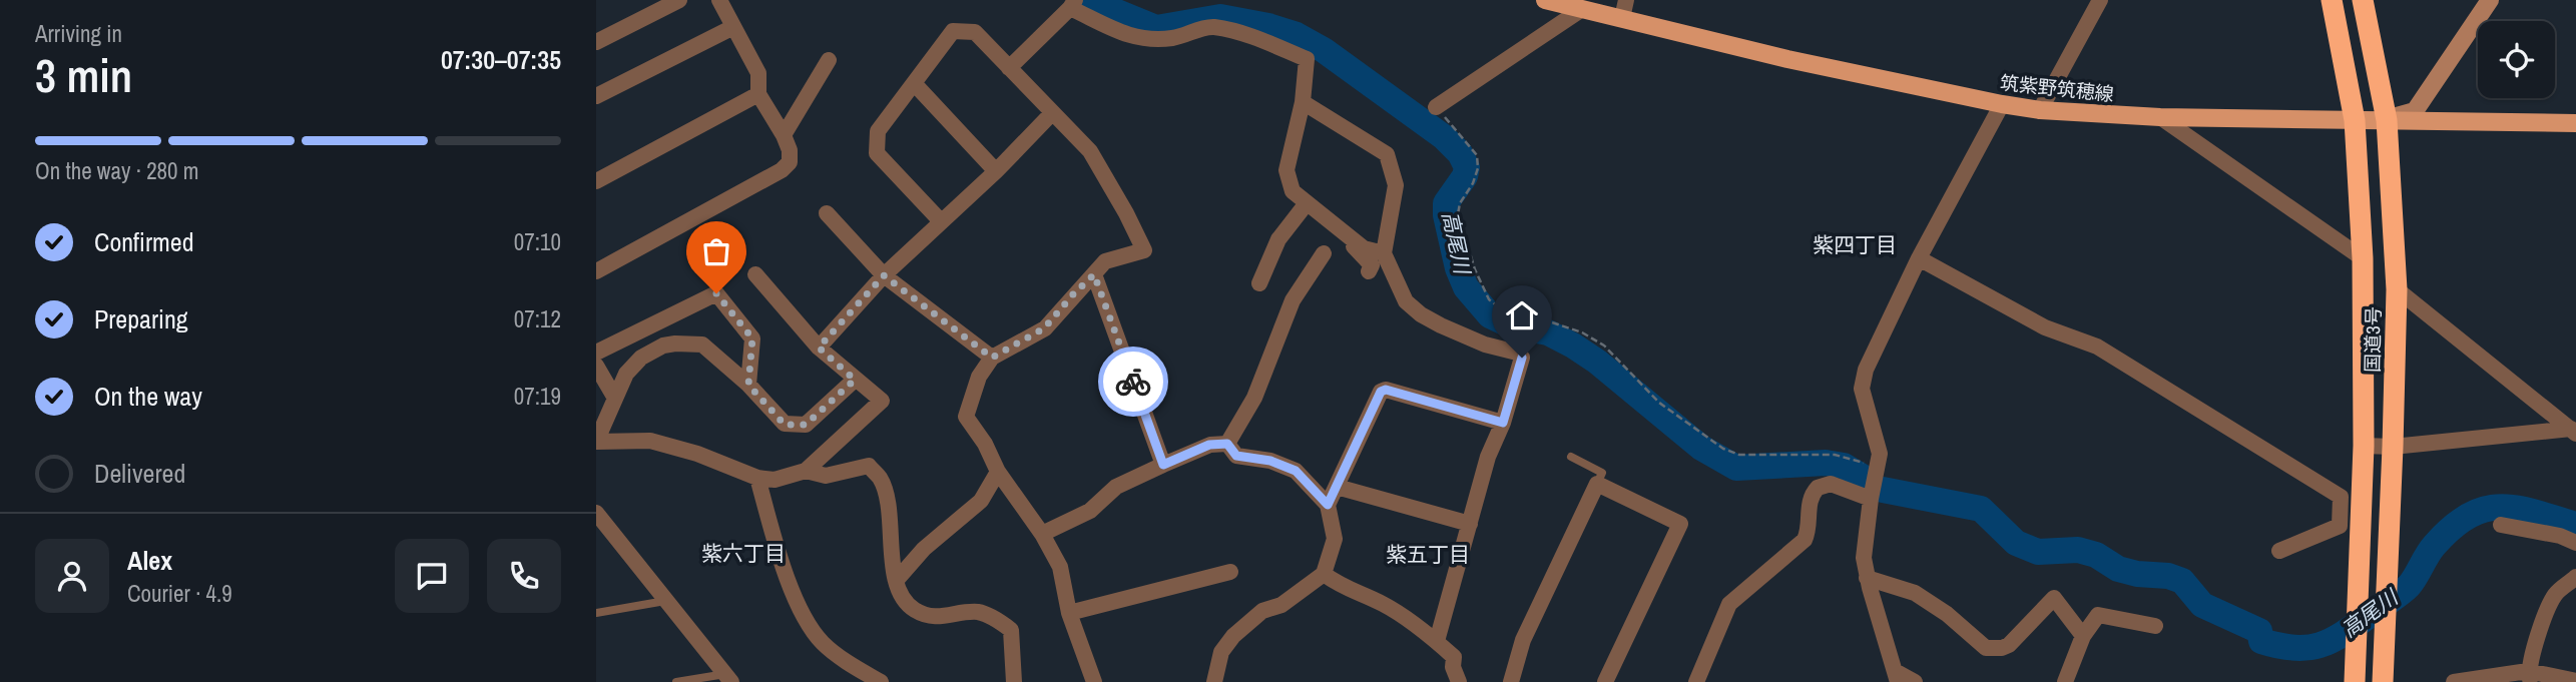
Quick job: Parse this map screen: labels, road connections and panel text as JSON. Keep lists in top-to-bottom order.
{
  "streets": {
    "highway": ["国道3号"],
    "main road": ["筑紫野筑穂線"]
  },
  "crossings": [
    ["筑紫野筑穂線", "国道3号"]
  ],
  "districts": ["紫四丁目", "紫六丁目", "紫五丁目"],
  "water": ["高尾川"],
  "page": {
    "heading": ["3 min", "Arriving in", "07:30–07:35"],
    "panel": ["Alex", "Courier · 4.9"],
    "bar": "On the way · 280 m",
    "list": [
      ["Confirmed", "07:10"],
      ["Preparing", "07:12"],
      ["On the way", "07:19"],
      "Delivered"
    ]
  }
}
